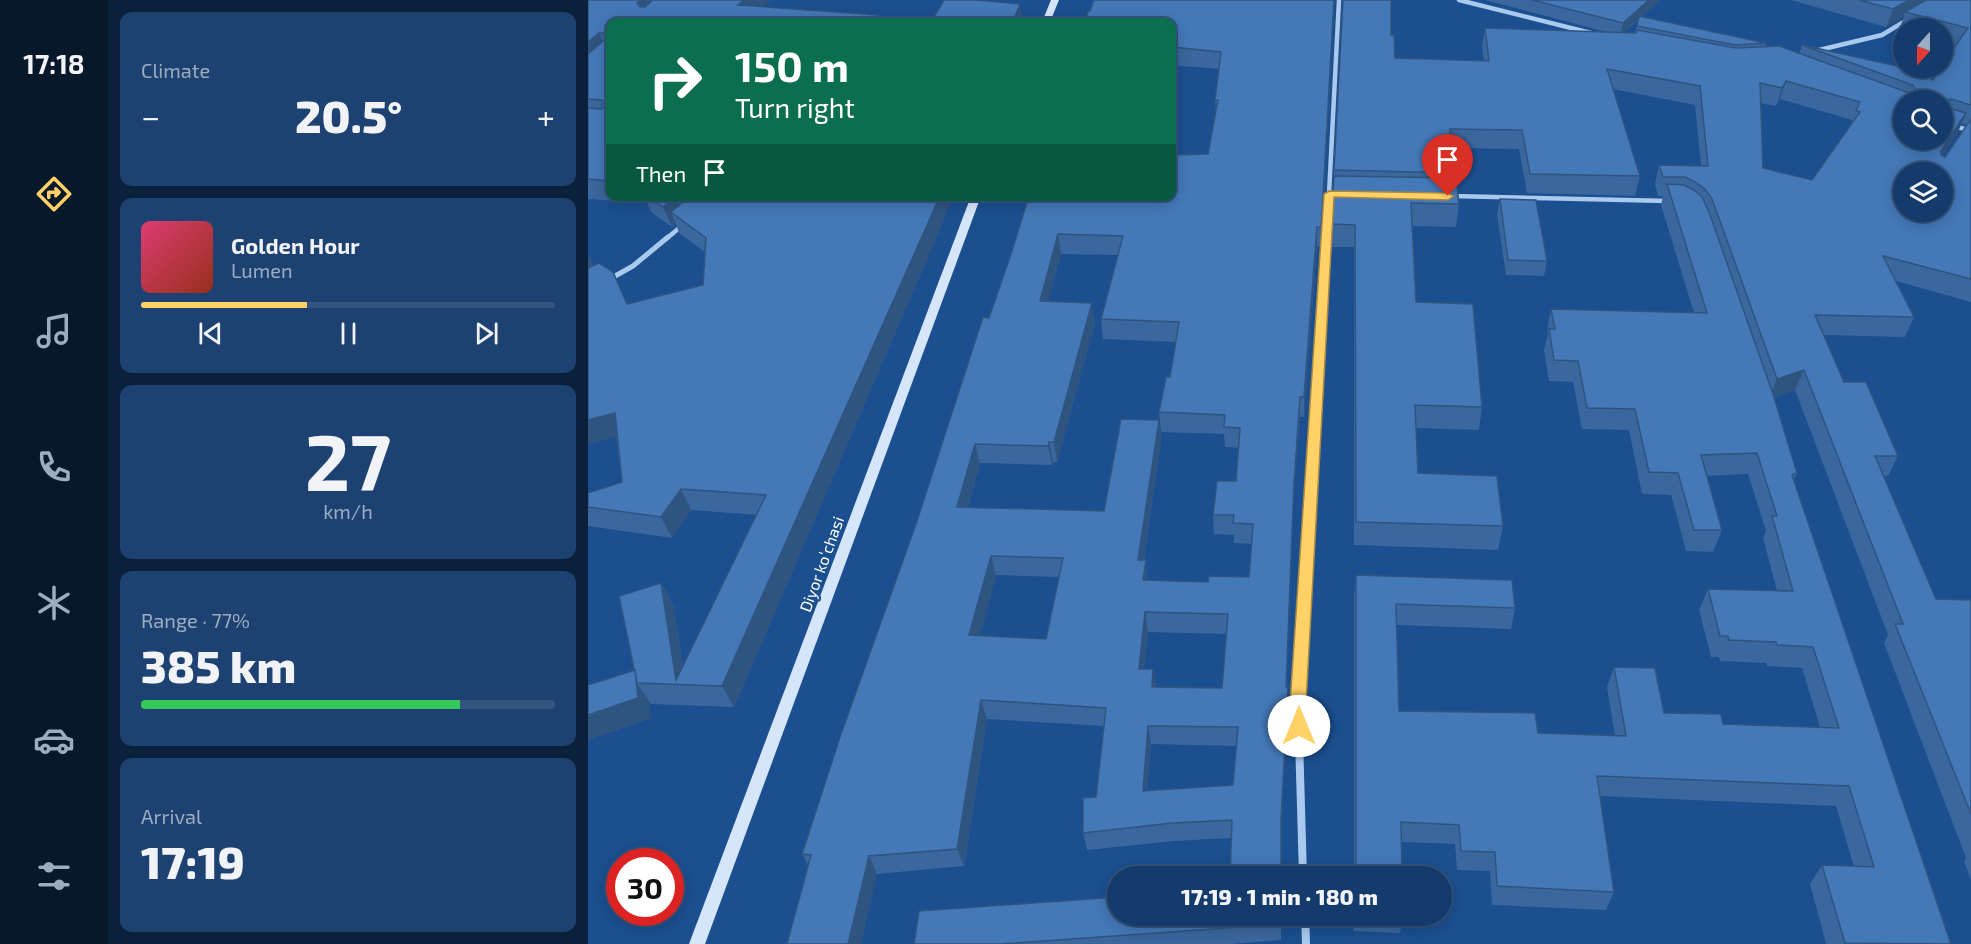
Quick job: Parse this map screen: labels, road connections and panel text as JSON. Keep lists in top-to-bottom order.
{
  "streets": {
    "main road": ["Diyor koʻchasi"]
  },
  "north": "bottom",
  "page": {
    "tabs": "17:18",
    "tile": [
      "Climate",
      ["27", "km/h"],
      ["Range · 77%", "385 km"],
      ["Arrival", "17:19"]
    ],
    "turn": ["150 m", "Turn right"],
    "heat": ["−", "20.5°", "+"],
    "then": "Then",
    "song": ["Golden Hour", "Lumen"],
    "limit": "30",
    "trip": "17:19 · 1 min · 180 m"
  }
}
